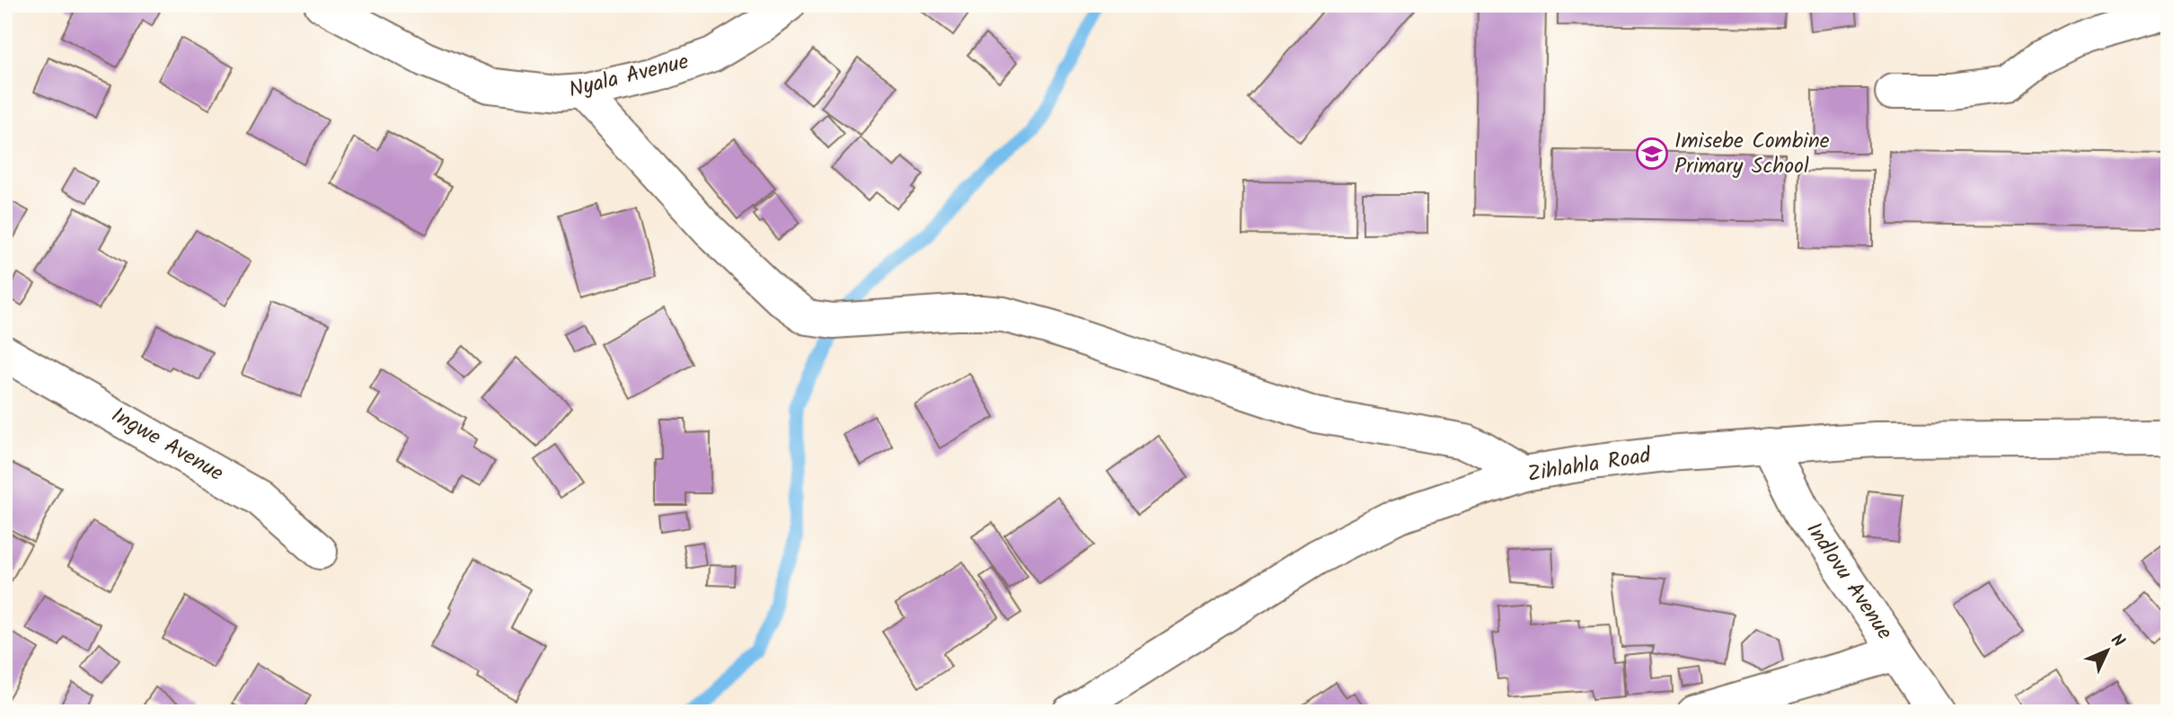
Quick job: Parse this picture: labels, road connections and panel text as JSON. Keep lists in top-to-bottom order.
{
  "streets": {
    "street": [
      "Nyala Avenue",
      "Ingwe Avenue",
      "Zihlahla Road",
      "Indlovu Avenue"
    ]
  },
  "crossings": [
    ["Zihlahla Road", "Indlovu Avenue"]
  ],
  "places": {
    "school or university": ["Imisebe Combine Primary School"]
  },
  "north": "top right"
}
